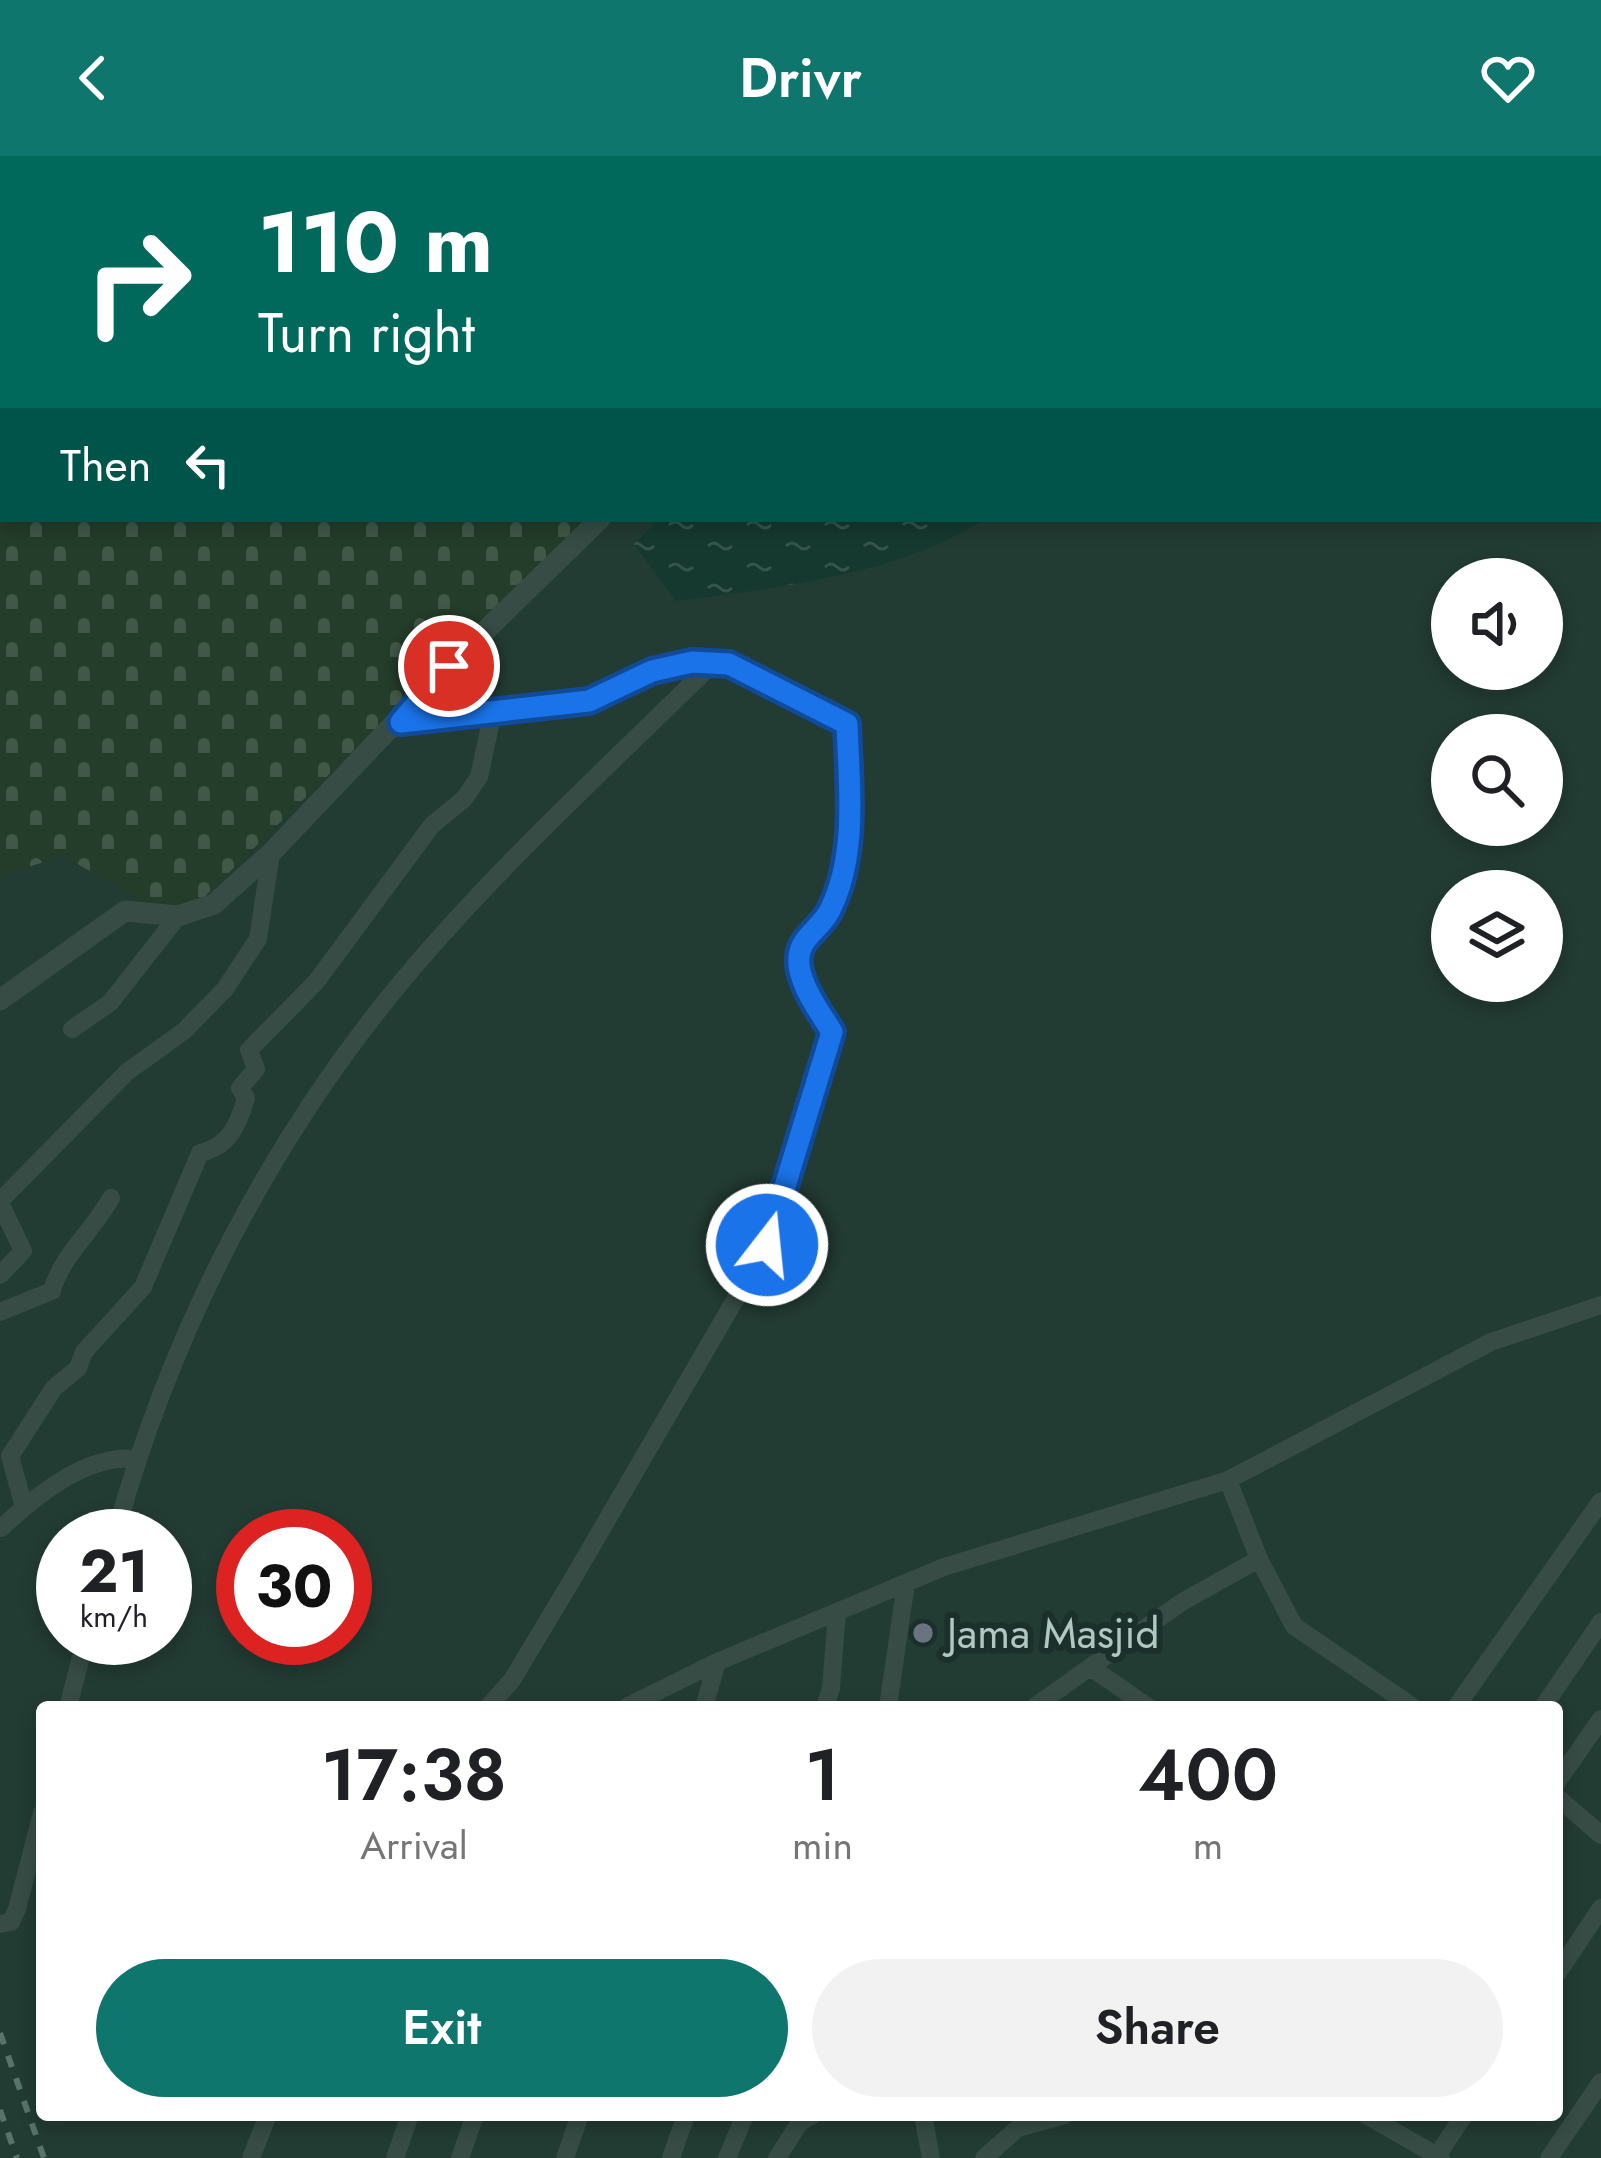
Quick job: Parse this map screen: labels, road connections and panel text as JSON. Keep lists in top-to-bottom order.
{
  "places": ["Jama Masjid"],
  "page": {
    "header": "Drivr",
    "turn": ["110 m", "Turn right"],
    "then": "Then",
    "speed": "21 km/h",
    "limit": "30",
    "eta": [
      "17:38",
      "Arrival",
      "1",
      "min",
      "400",
      "m"
    ],
    "buttons": ["Exit", "Share"]
  }
}
